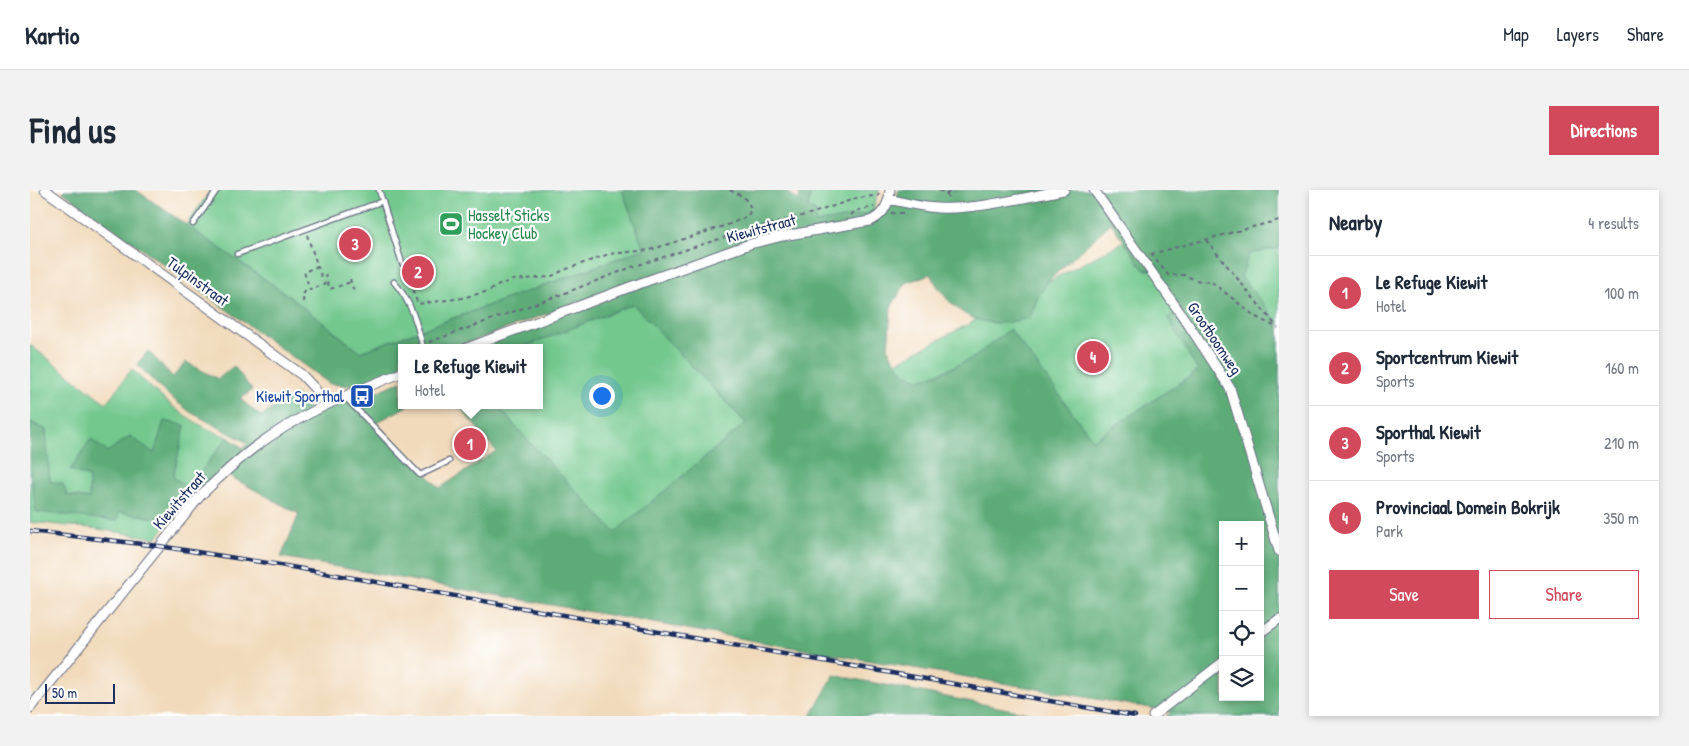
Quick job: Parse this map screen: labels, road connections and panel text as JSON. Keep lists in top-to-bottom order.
{
  "streets": {
    "street": ["Kiewitstraat", "Tulpinstraat", "Grootboomweg"]
  },
  "crossings": [
    ["Kiewitstraat", "Tulpinstraat"]
  ],
  "places": {
    "sports": ["Hasselt Sticks Hockey Club"],
    "bus stop": ["Kiewit Sporthal"]
  },
  "scale_bar": "50 m",
  "page": {
    "header": "Kartio",
    "nav": ["Map", "Layers", "Share"],
    "buttons": [
      "Directions",
      ["Save", "Share"]
    ],
    "title": "Find us",
    "heading": ["Nearby", "4 results"],
    "pins": [
      "3",
      "2",
      "4",
      "1"
    ],
    "list": [
      {
        "mark": "1",
        "name": "Le Refuge Kiewit",
        "note": "Hotel",
        "value": "100 m"
      },
      {
        "mark": "2",
        "name": "Sportcentrum Kiewit",
        "note": "Sports",
        "value": "160 m"
      },
      {
        "mark": "3",
        "name": "Sporthal Kiewit",
        "note": "Sports",
        "value": "210 m"
      },
      {
        "mark": "4",
        "name": "Provinciaal Domein Bokrijk",
        "note": "Park",
        "value": "350 m"
      }
    ],
    "popup": ["Le Refuge Kiewit", "Hotel"],
    "map_buttons": ["+", "−"],
    "scale": "50 m"
  }
}
